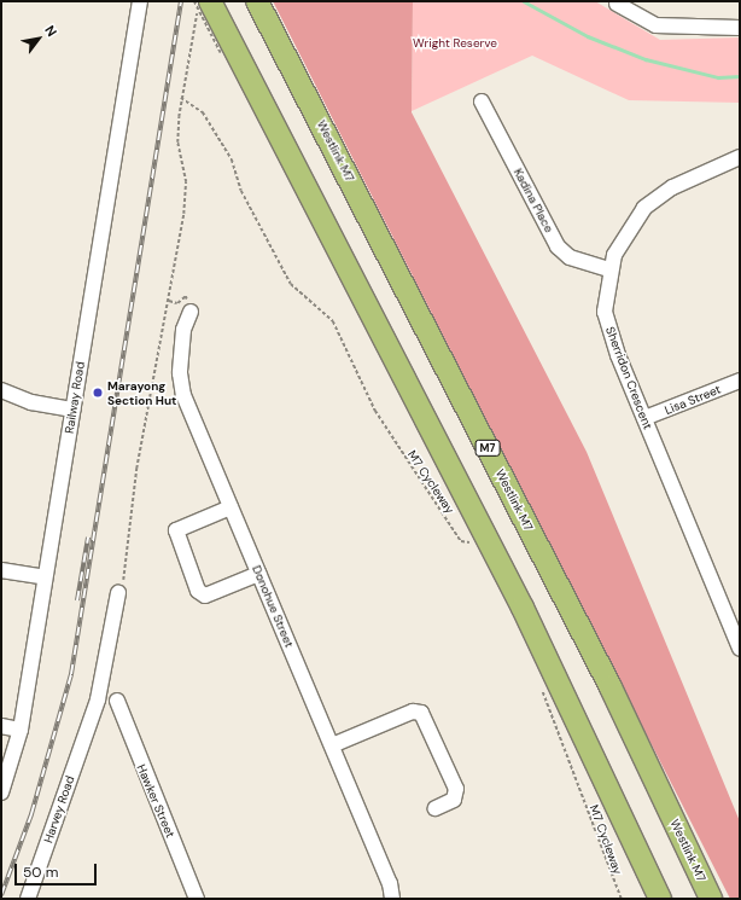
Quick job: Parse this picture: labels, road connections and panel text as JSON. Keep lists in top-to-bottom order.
{
  "streets": {
    "highway": ["Westlink M7", "M7"],
    "street": [
      "Kadina Place",
      "Sherridon Crescent",
      "Railway Road",
      "Lisa Street",
      "Donohue Street",
      "Hawker Street",
      "Harvey Road"
    ],
    "path": ["M7 Cycleway"]
  },
  "crossings": [
    ["Kadina Place", "Sherridon Crescent"],
    ["Sherridon Crescent", "Lisa Street"]
  ],
  "parks": ["Wright Reserve"],
  "places": ["Marayong Section Hut"],
  "scale_bar": "50 m",
  "north": "top right"
}
